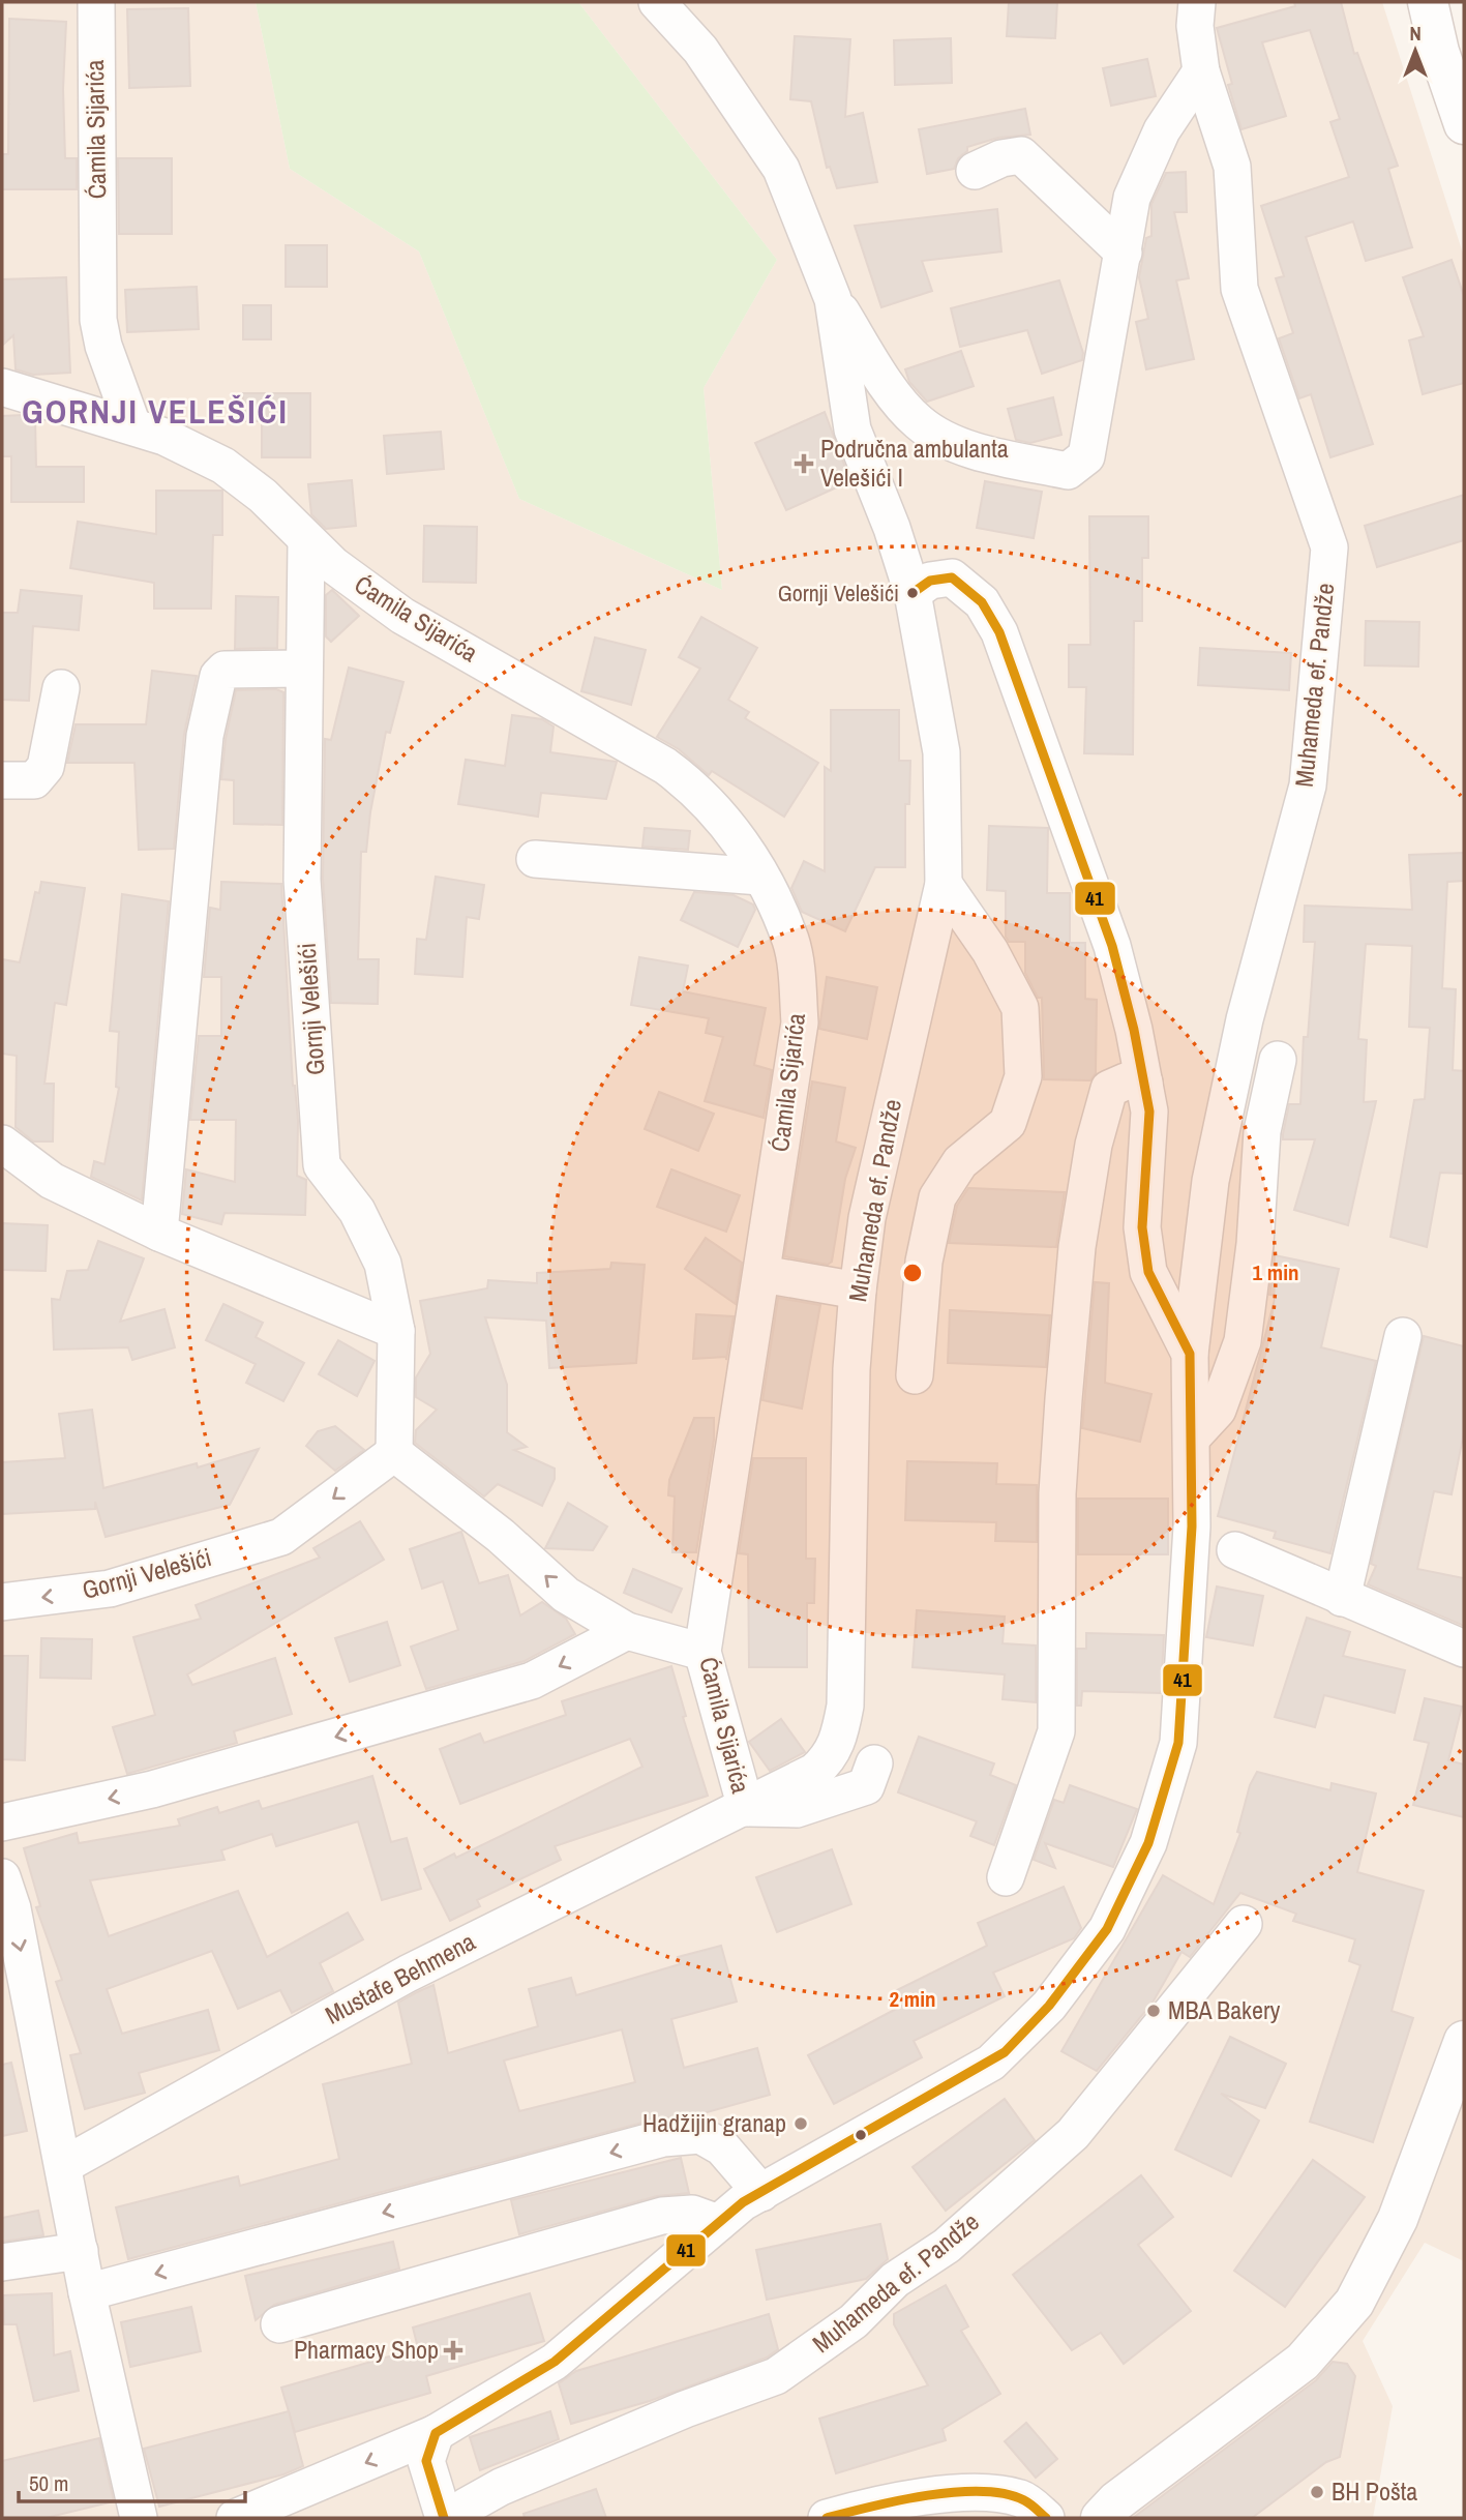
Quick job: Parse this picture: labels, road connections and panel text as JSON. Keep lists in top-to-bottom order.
{
  "streets": {
    "street": [
      "Ćamila Sijarića",
      "Muhameda ef. Pandže",
      "Gornji Velešići",
      "Mustafe Behmena"
    ]
  },
  "crossings": [
    ["Ćamila Sijarića", "Muhameda ef. Pandže"],
    ["Ćamila Sijarića", "Gornji Velešići"],
    ["Ćamila Sijarića", "Mustafe Behmena"],
    ["Muhameda ef. Pandže", "Mustafe Behmena"]
  ],
  "districts": ["GORNJI VELEŠIĆI"],
  "places": {
    "health": ["Područna ambulanta Velešići I", "Pharmacy Shop"],
    "other": [
      "Gornji Velešići",
      "MBA Bakery",
      "Hadžijin granap",
      "BH Pošta"
    ]
  },
  "lines": ["transit line 41"],
  "scale_bar": "50 m",
  "north": "top",
  "rings": ["1 min", "2 min"]
}
